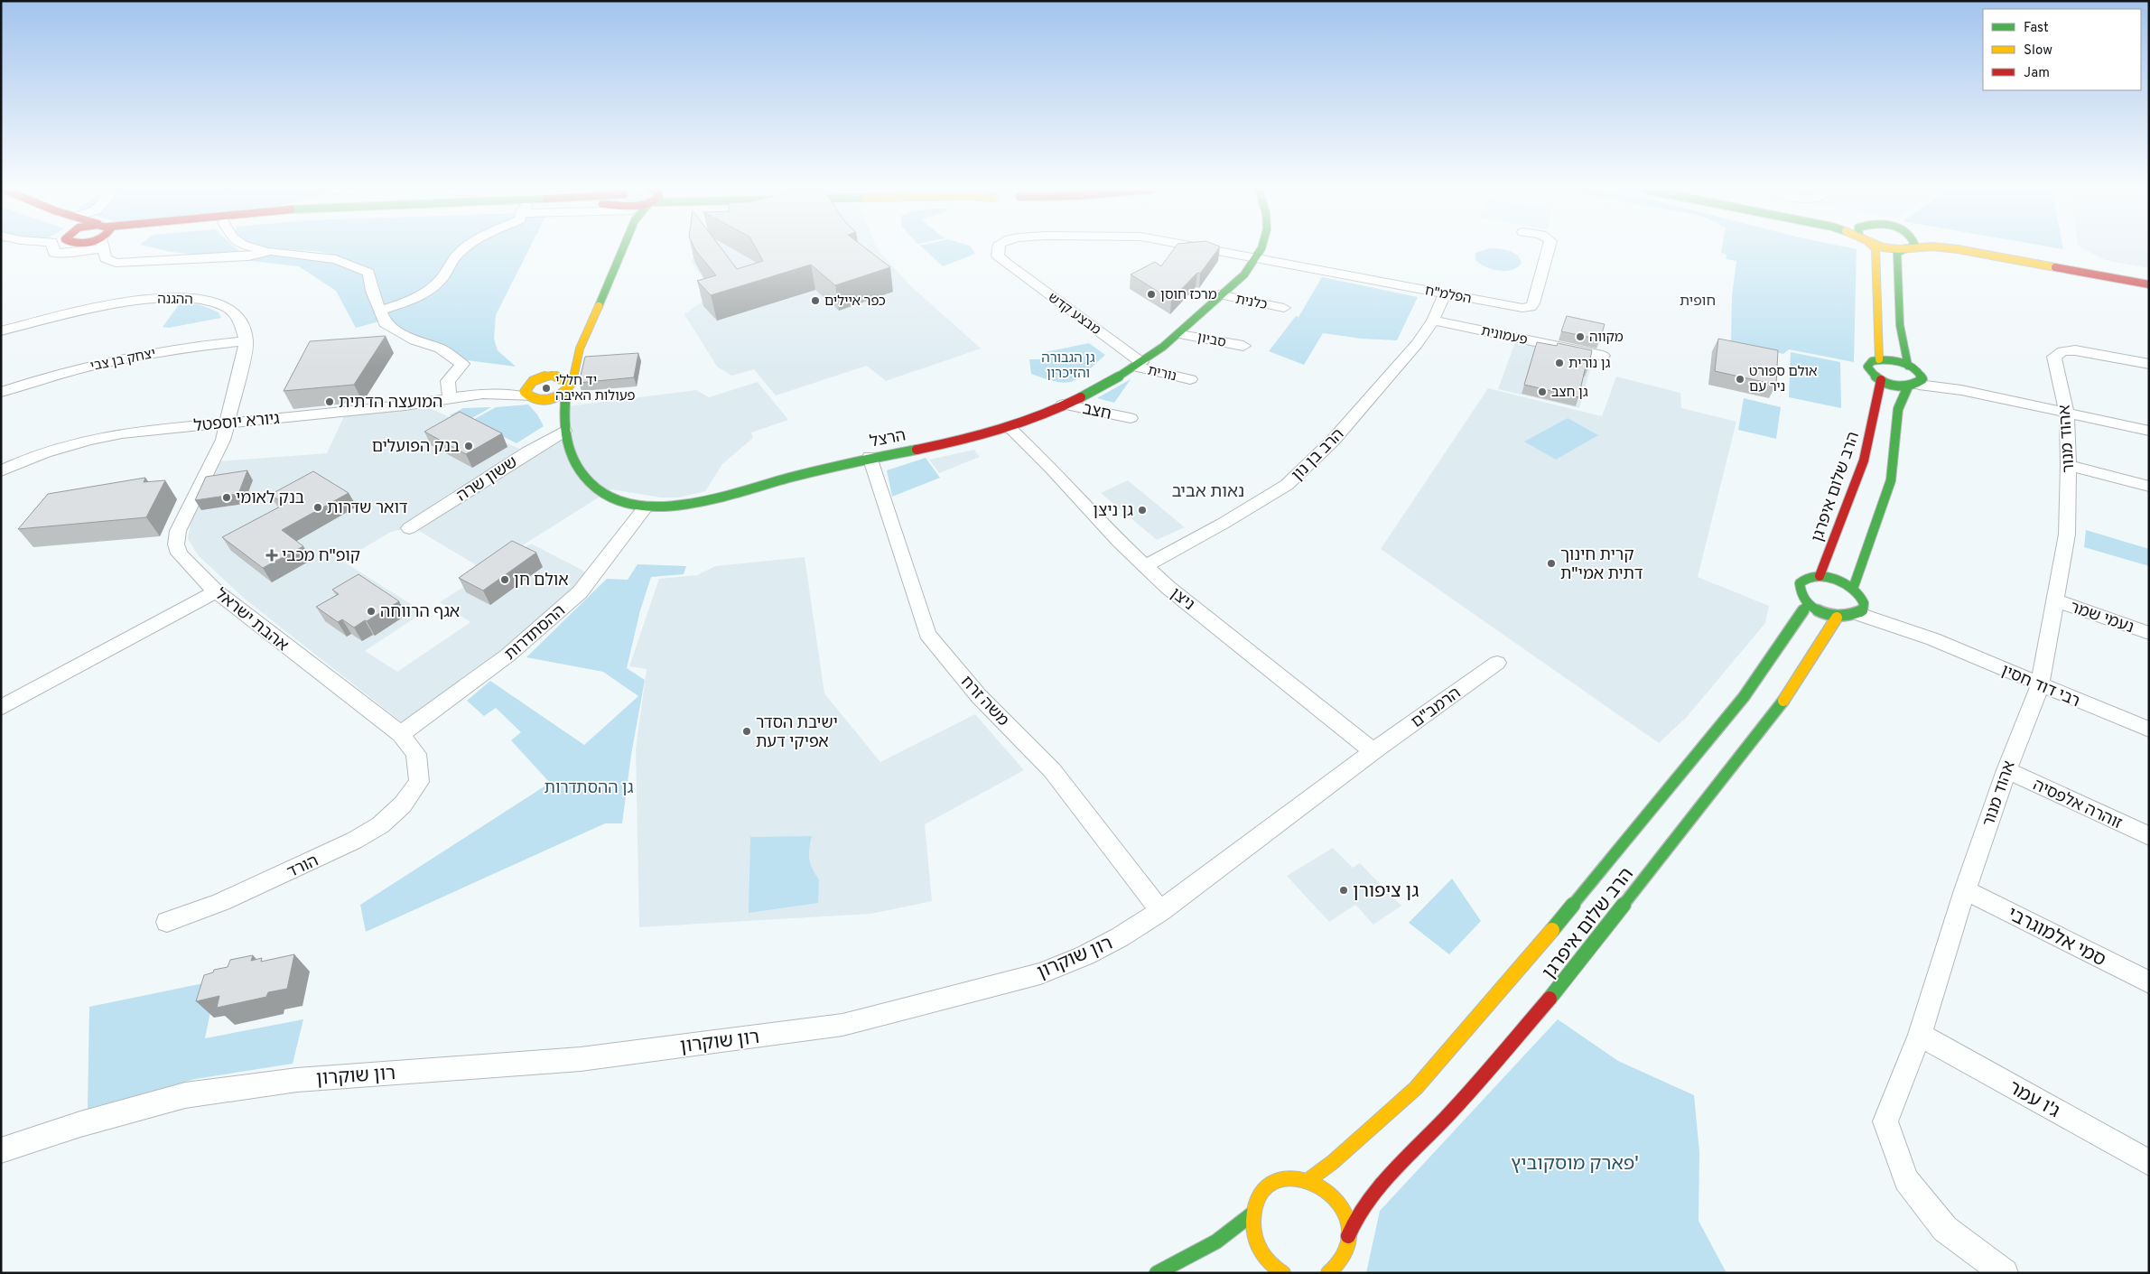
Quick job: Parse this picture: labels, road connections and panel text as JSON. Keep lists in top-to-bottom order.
{
  "streets": {
    "main road": ["הרצל", "הרב שלום איפרגן"],
    "street": [
      "הפלמ\"ח",
      "ההגנה",
      "כלנית",
      "מבצע קדש",
      "פעמונית",
      "סביון",
      "יצחק בן צבי",
      "נורית",
      "חצב",
      "גיורא יוספטל",
      "אהוד מנור",
      "הרב בן נון",
      "ששון שרה",
      "ניצן",
      "נעמי שמר",
      "אהבת ישראל",
      "ההסתדרות",
      "רבי דוד חסין",
      "משה זרח",
      "הרמב\"ם",
      "זוהרה אלפסיה",
      "הורד",
      "סמי אלמוגרבי",
      "רון שוקרון",
      "ג'ו עמר"
    ]
  },
  "crossings": [
    ["הפלמ\"ח", "מבצע קדש"],
    ["הפלמ\"ח", "הרצל"],
    ["הפלמ\"ח", "הרב בן נון"],
    ["ההגנה", "יצחק בן צבי"],
    ["כלנית", "הרצל"],
    ["מבצע קדש", "נורית"],
    ["מבצע קדש", "הרצל"],
    ["פעמונית", "הרב בן נון"],
    ["סביון", "הרצל"],
    ["נורית", "הרצל"],
    ["חצב", "הרצל"],
    ["גיורא יוספטל", "הרצל"],
    ["גיורא יוספטל", "אהבת ישראל"],
    ["הרצל", "ששון שרה"],
    ["הרצל", "ניצן"],
    ["הרצל", "ההסתדרות"],
    ["הרצל", "משה זרח"],
    ["אהוד מנור", "נעמי שמר"],
    ["אהוד מנור", "רבי דוד חסין"],
    ["אהוד מנור", "זוהרה אלפסיה"],
    ["אהוד מנור", "סמי אלמוגרבי"],
    ["אהוד מנור", "ג'ו עמר"],
    ["הרב בן נון", "ניצן"],
    ["ניצן", "הרמב\"ם"],
    ["ניצן", "רון שוקרון"],
    ["אהבת ישראל", "ההסתדרות"],
    ["אהבת ישראל", "הורד"],
    ["משה זרח", "רון שוקרון"],
    ["הרמב\"ם", "רון שוקרון"]
  ],
  "districts": ["חופית", "נאות אביב"],
  "parks": ["גן הגבורה והזיכרון", "גן ההסתדרות", "פארק מוסקוביץ'"],
  "places": {
    "other": [
      "מרכז חוסן",
      "כפר איילים",
      "מקווה",
      "גן נורית",
      "אולם ספורט ניר עם",
      "יד חללי פעולות האיבה",
      "גן חצב",
      "המועצה הדתית",
      "בנק הפועלים",
      "בנק לאומי",
      "דואר שדרות",
      "גן ניצן",
      "קרית חינוך דתית אמי\"ת",
      "אולם חן",
      "אגף הרווחה",
      "ישיבת הסדר אפיקי דעת",
      "גן ציפורן"
    ],
    "health": ["קופ\"ח מכבי"]
  },
  "legend": ["Fast", "Slow", "Jam"]
}
